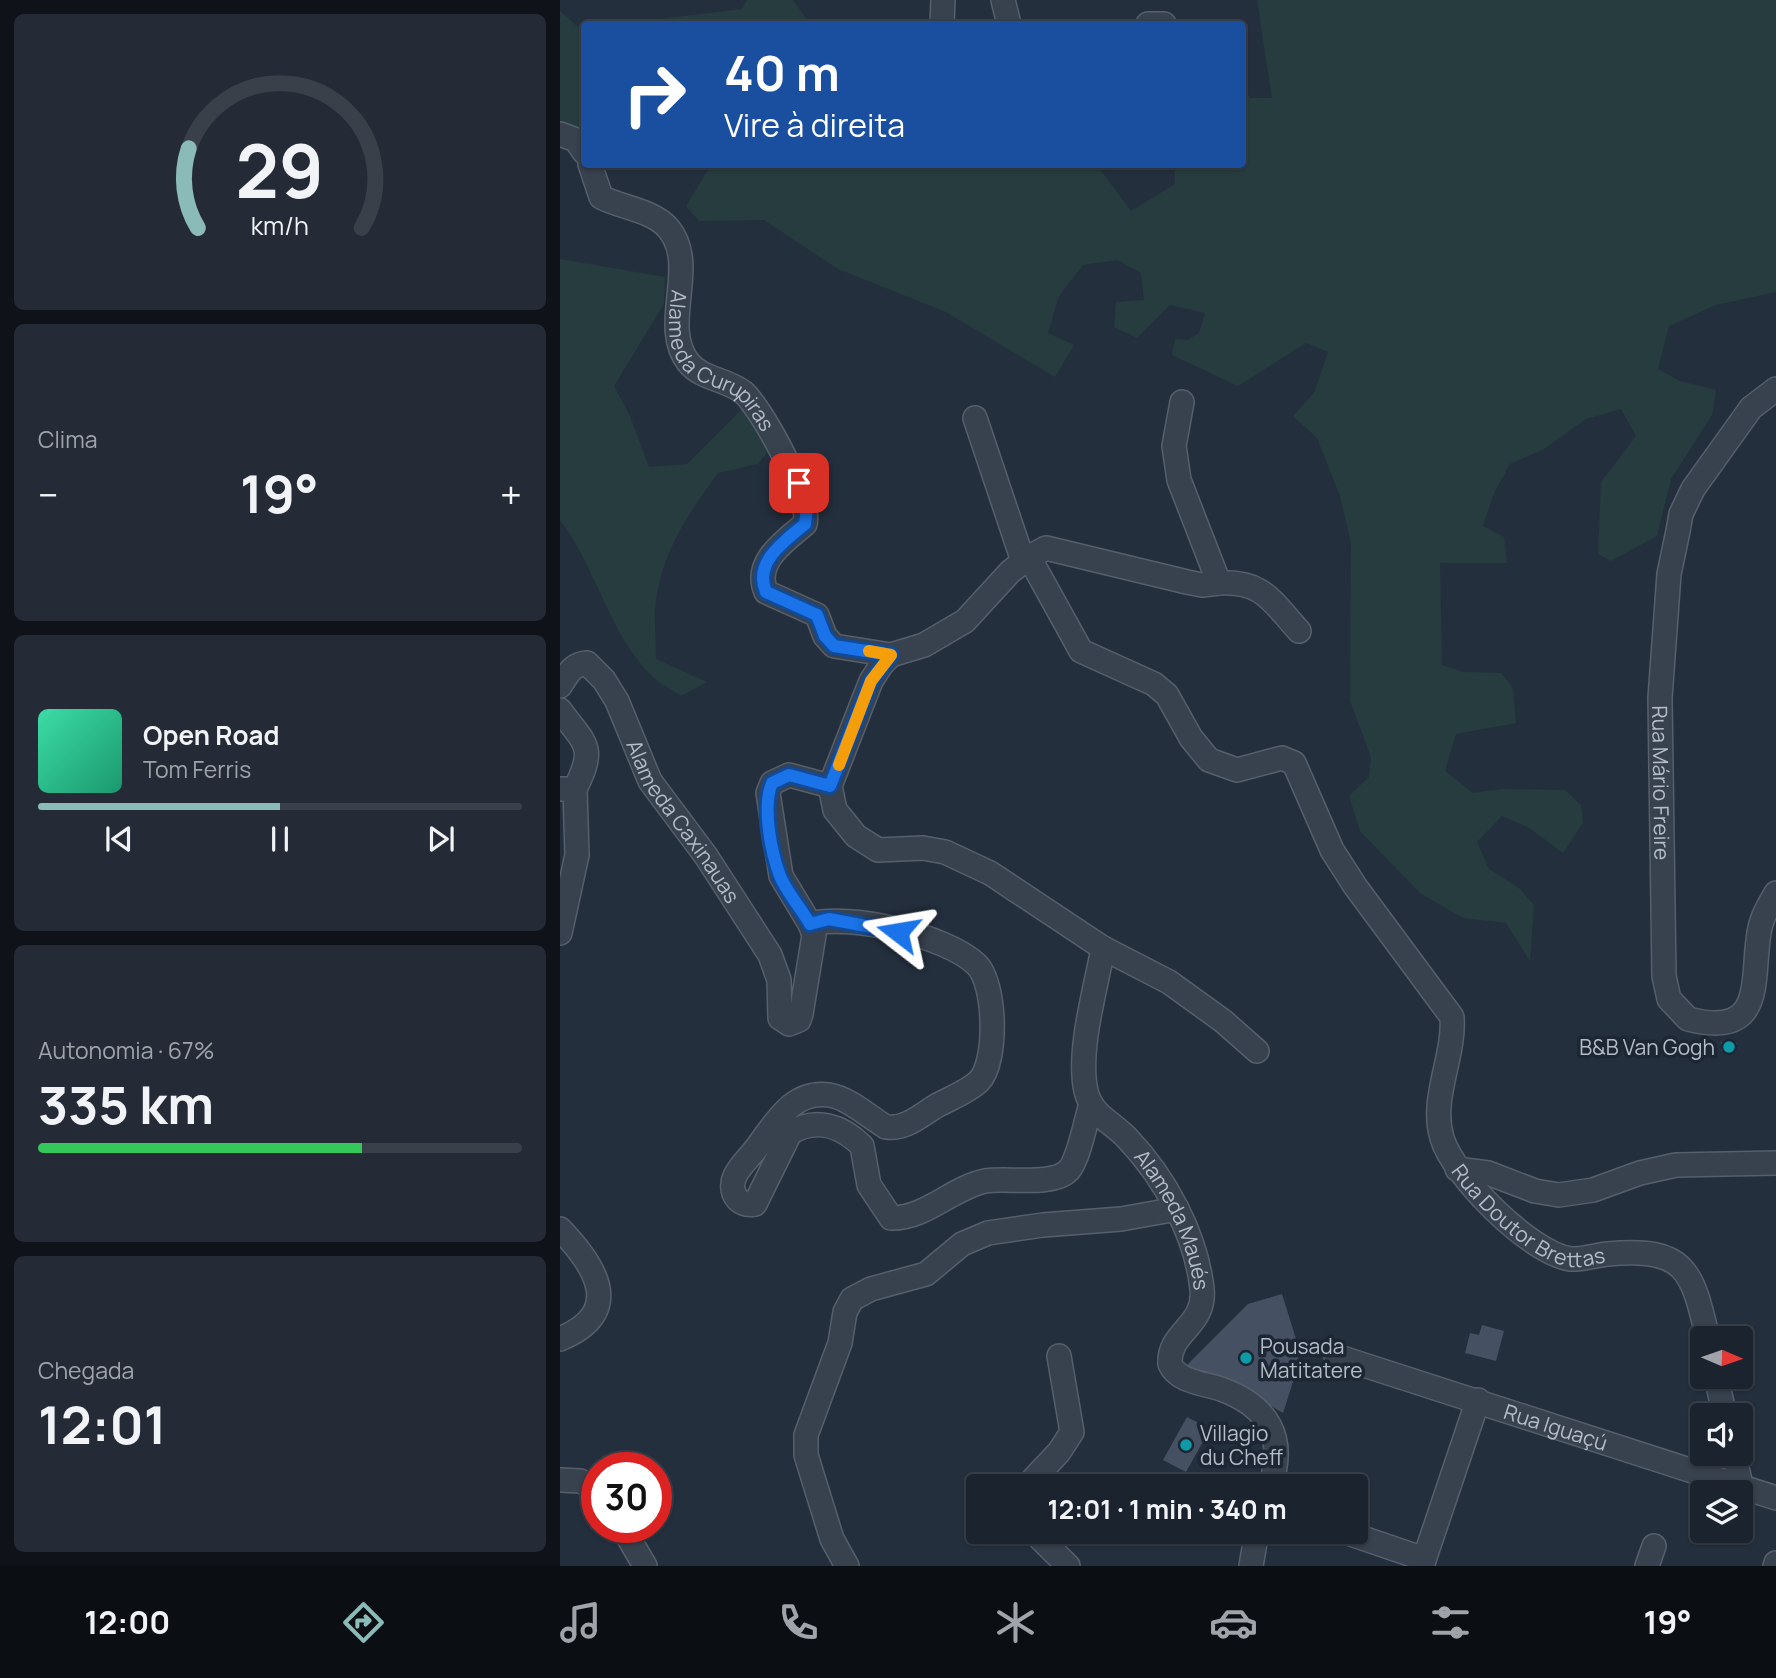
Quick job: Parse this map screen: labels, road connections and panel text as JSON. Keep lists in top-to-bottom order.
{
  "streets": {
    "street": [
      "Alameda Curupiras",
      "Rua Mário Freire",
      "Alameda Caxinauas",
      "Rua Doutor Brettas",
      "Alameda Maués",
      "Rua Iguaçú"
    ]
  },
  "places": ["B&B Van Gogh", "Pousada Matitatere", "Villagio du Cheff"],
  "north": "right",
  "page": {
    "turn": ["40 m", "Vire à direita"],
    "tile": [
      "Clima",
      ["Autonomia · 67%", "335 km"],
      ["Chegada", "12:01"]
    ],
    "heat": ["−", "19°", "+"],
    "song": ["Open Road", "Tom Ferris"],
    "limit": "30",
    "trip": "12:01 · 1 min · 340 m",
    "tabs": ["12:00", "19°"],
    "gauge": ["29", "km/h"]
  }
}
